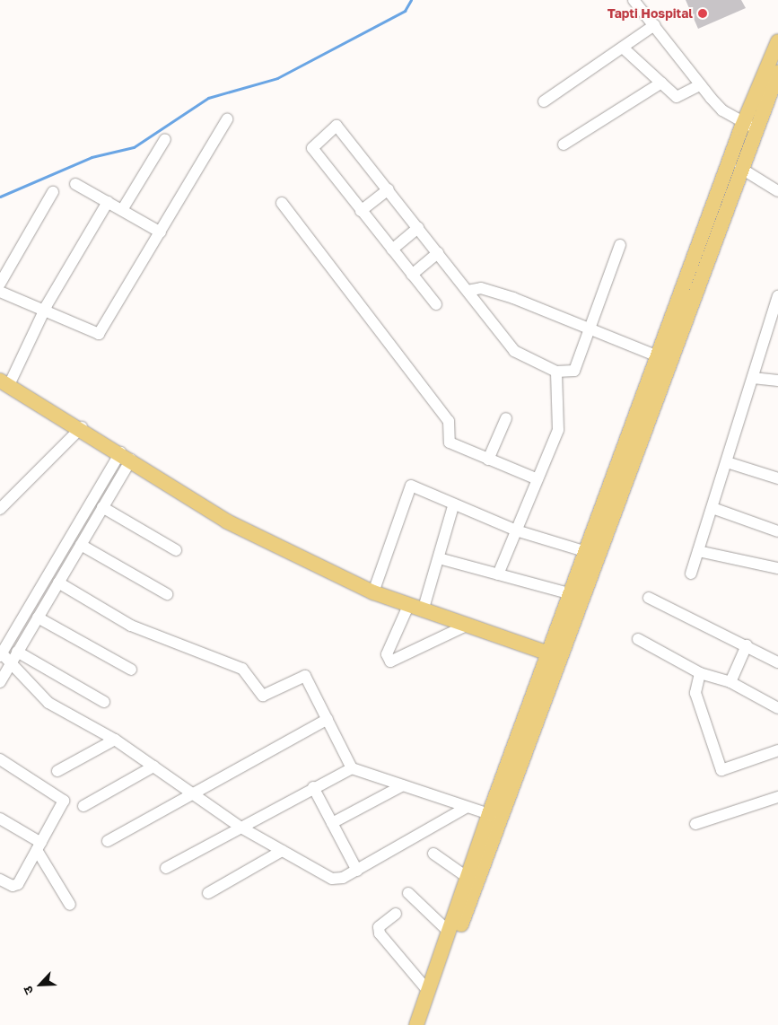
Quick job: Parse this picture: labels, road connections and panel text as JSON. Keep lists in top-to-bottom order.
{
  "places": ["Tapti Hospital"],
  "north": "bottom left"
}
